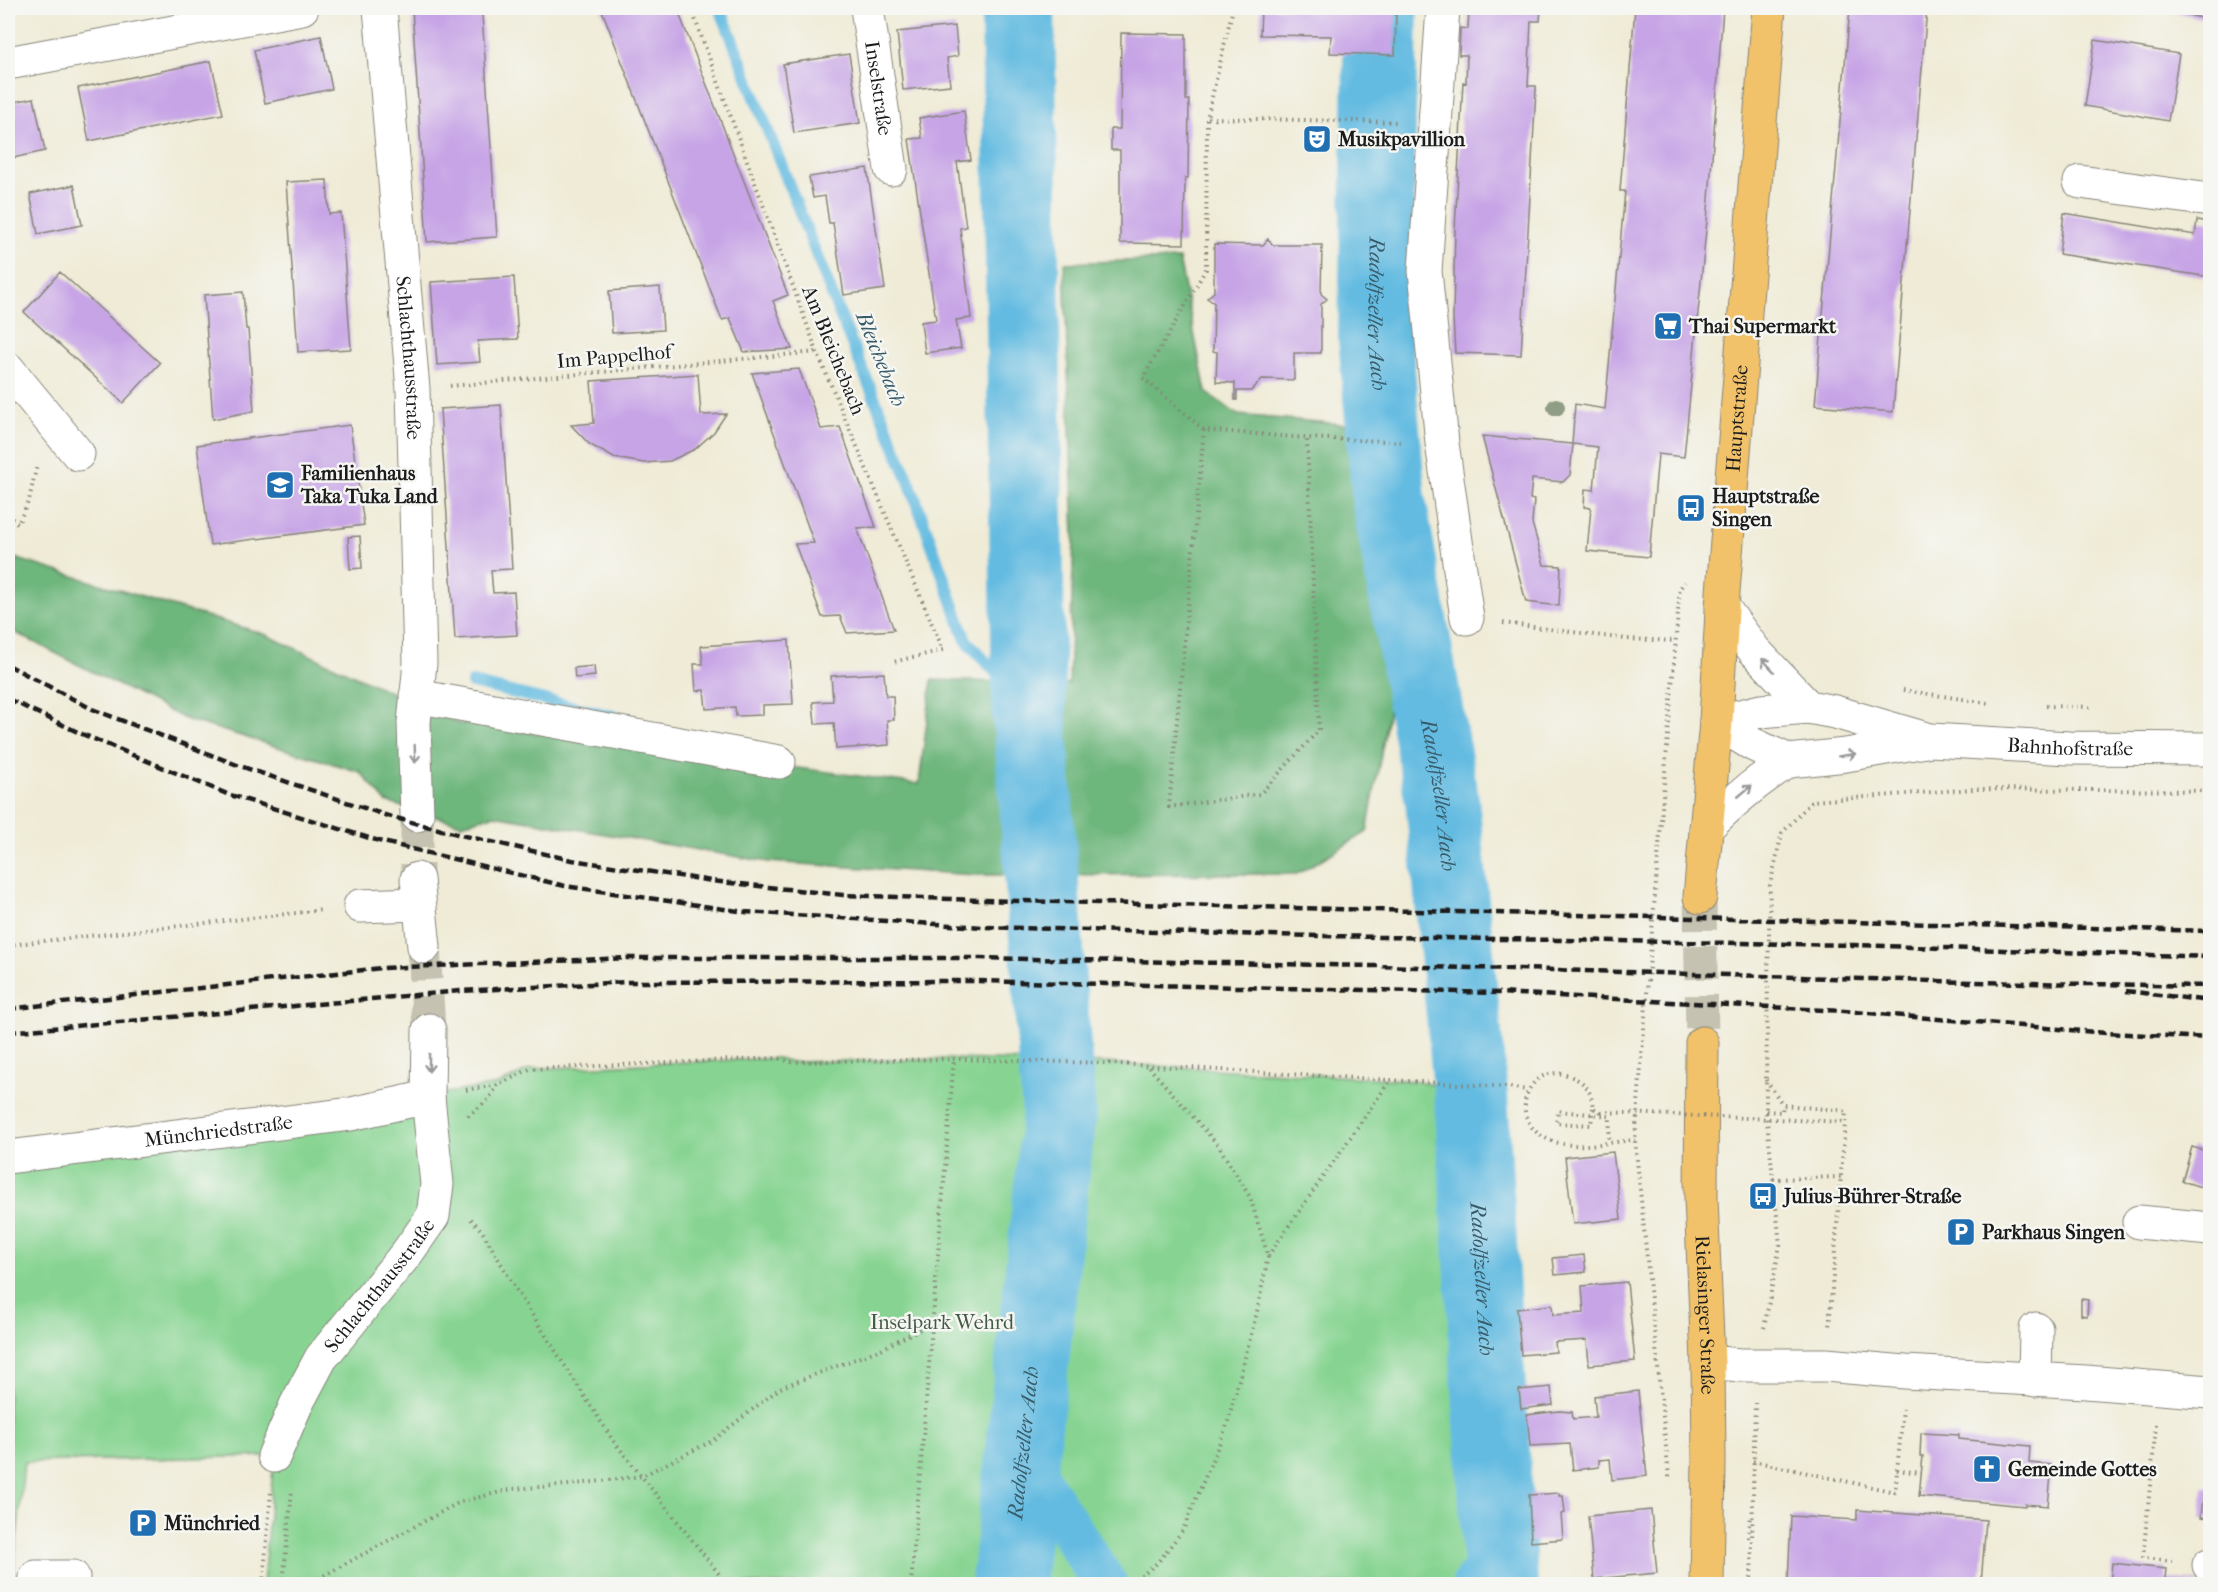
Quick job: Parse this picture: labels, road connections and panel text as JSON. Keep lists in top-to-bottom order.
{
  "streets": {
    "main road": ["Hauptstraße", "Rielasinger Straße"],
    "street": [
      "Inselstraße",
      "Schlachthausstraße",
      "Bahnhofstraße",
      "Münchriedstraße"
    ],
    "path": ["Am Bleichebach", "Im Pappelhof"]
  },
  "crossings": [
    ["Am Bleichebach", "Im Pappelhof"],
    ["Im Pappelhof", "Schlachthausstraße"],
    ["Schlachthausstraße", "Münchriedstraße"],
    ["Hauptstraße", "Bahnhofstraße"]
  ],
  "water": ["Radolfzeller Aach", "Bleichebach"],
  "parks": ["Inselpark Wehrd"],
  "places": {
    "theatre": ["Musikpavillion"],
    "supermarket": ["Thai Supermarkt"],
    "school or university": ["Familienhaus Taka Tuka Land"],
    "bus stop": ["Hauptstraße Singen", "Julius-Bührer-Straße"],
    "parking": ["Parkhaus Singen", "Münchried"],
    "church": ["Gemeinde Gottes"]
  }
}
